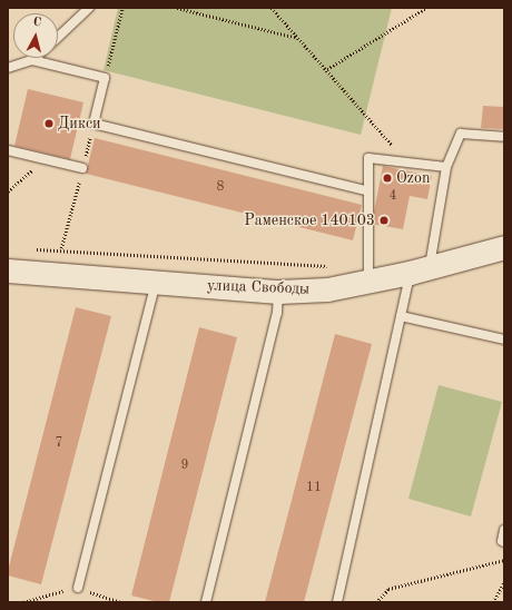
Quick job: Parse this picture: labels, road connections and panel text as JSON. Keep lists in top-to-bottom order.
{
  "streets": {
    "street": ["улица Свободы"]
  },
  "places": ["Дикси", "Ozon", "Раменское 140103"],
  "house_numbers": [
    "8",
    "4",
    "7",
    "9",
    "11"
  ],
  "north": "top"
}
